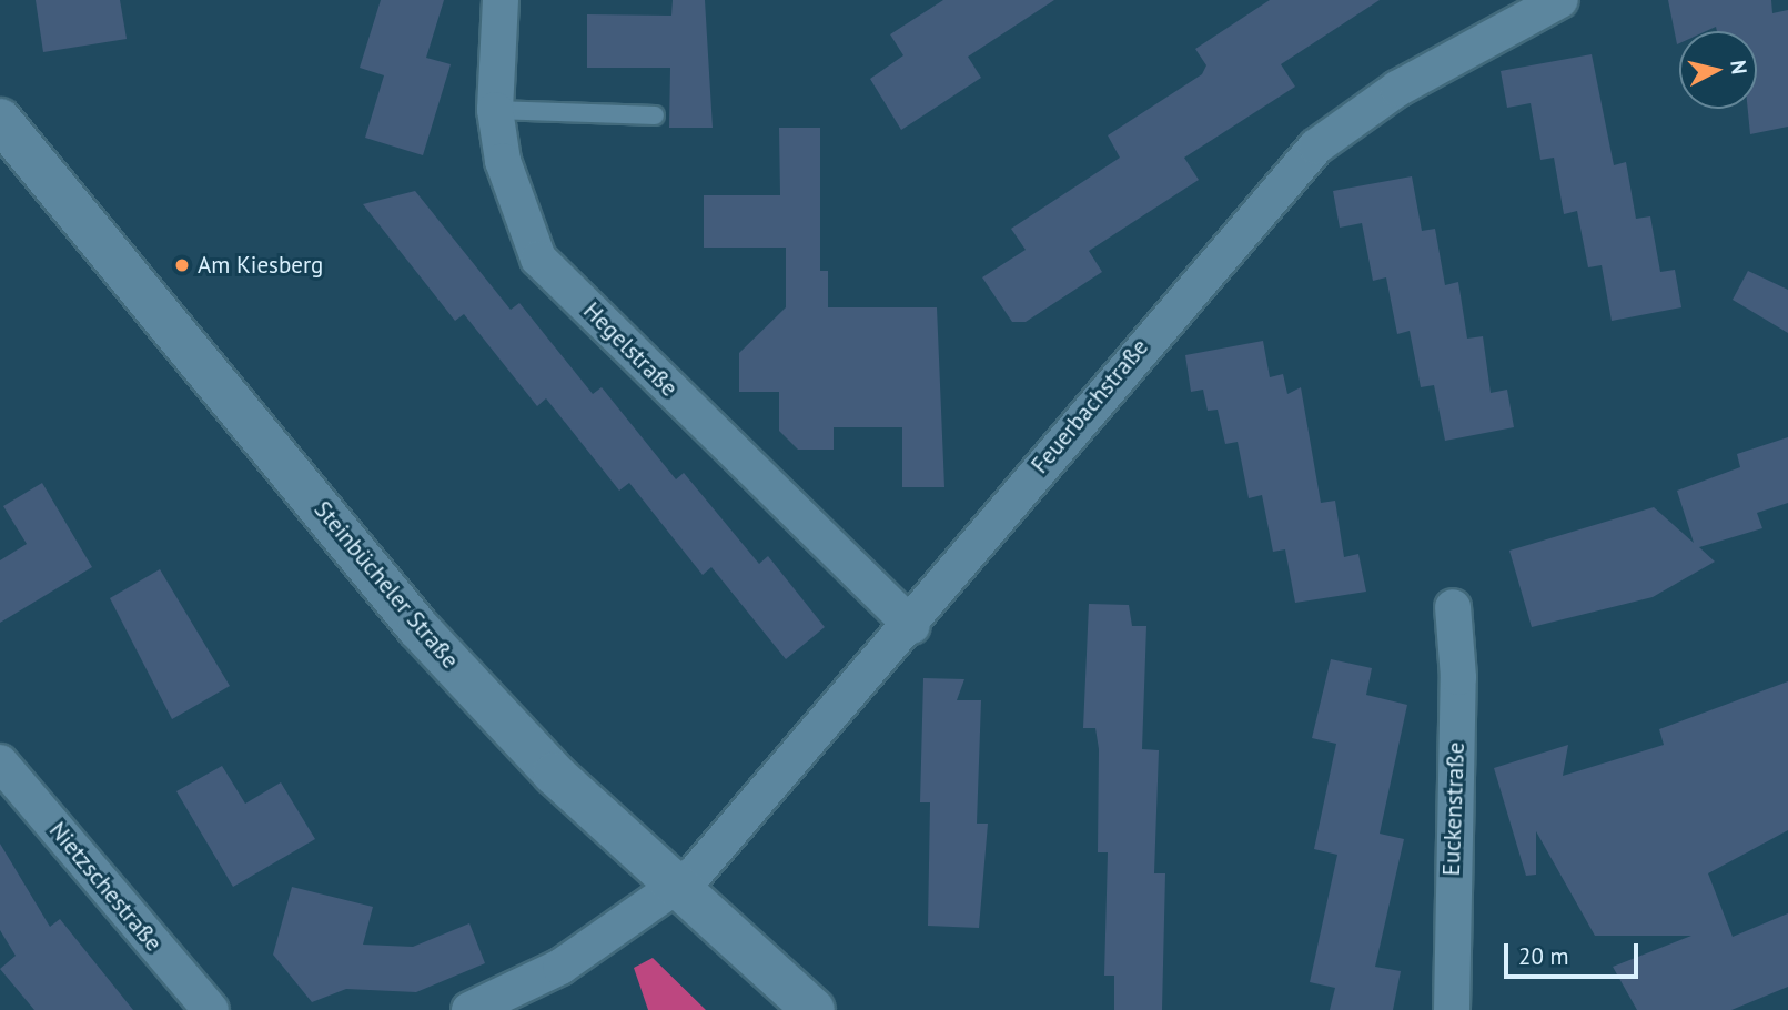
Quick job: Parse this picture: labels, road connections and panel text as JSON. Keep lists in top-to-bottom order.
{
  "streets": {
    "street": [
      "Hegelstraße",
      "Feuerbachstraße",
      "Steinbücheler Straße",
      "Euckenstraße",
      "Nietzschestraße"
    ]
  },
  "crossings": [
    ["Hegelstraße", "Feuerbachstraße"],
    ["Feuerbachstraße", "Steinbücheler Straße"]
  ],
  "places": ["Am Kiesberg"],
  "scale_bar": "20 m",
  "north": "right"
}
